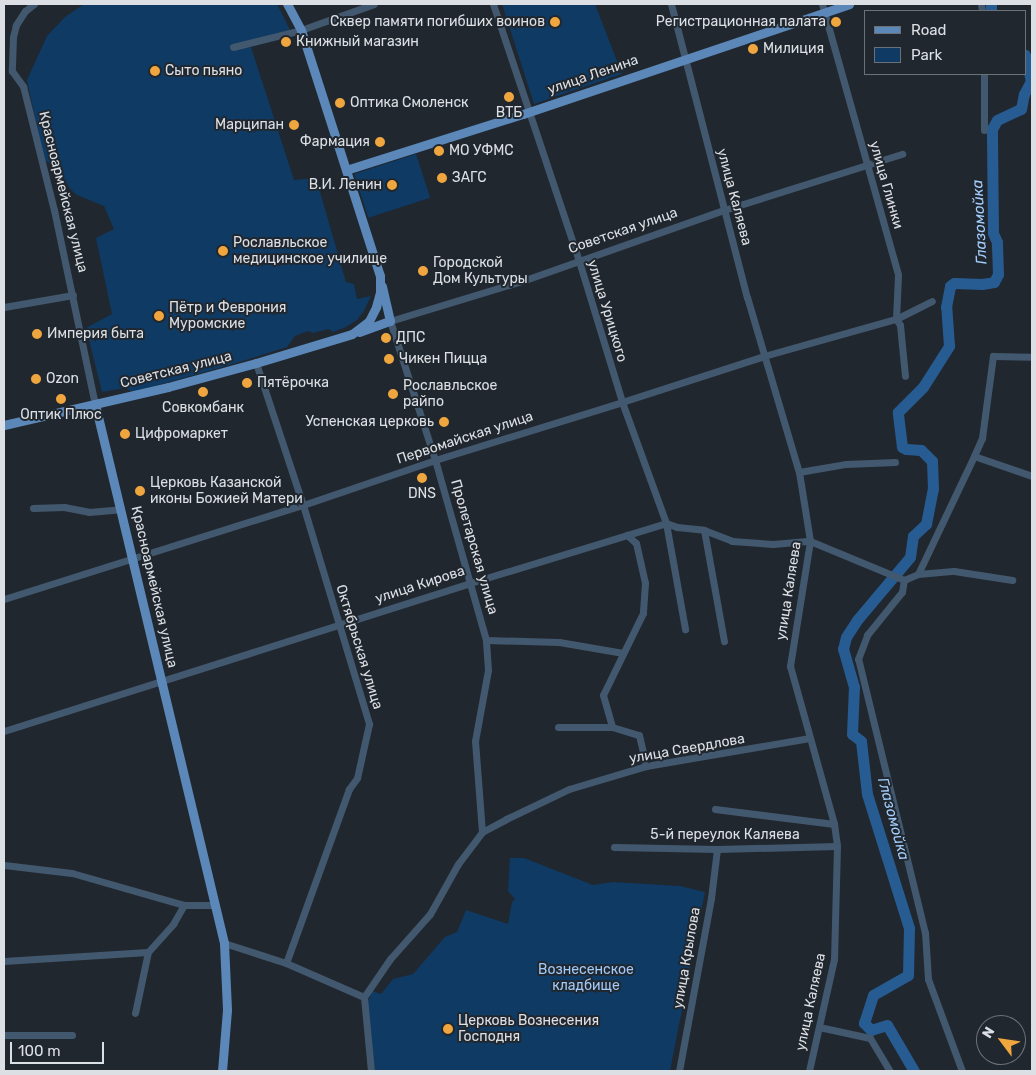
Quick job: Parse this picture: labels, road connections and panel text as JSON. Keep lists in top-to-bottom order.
{
  "streets": {
    "main road": [
      "улица Ленина",
      "Красноармейская улица",
      "Советская улица",
      "Пролетарская улица"
    ],
    "street": [
      "улица Глинки",
      "улица Каляева",
      "улица Урицкого",
      "Первомайская улица",
      "улица Кирова",
      "Октябрьская улица",
      "улица Свердлова",
      "5-й переулок Каляева",
      "улица Крылова"
    ]
  },
  "crossings": [
    ["улица Ленина", "улица Глинки"],
    ["улица Ленина", "улица Каляева"],
    ["улица Ленина", "улица Урицкого"],
    ["улица Ленина", "Пролетарская улица"],
    ["улица Глинки", "Советская улица"],
    ["улица Глинки", "Первомайская улица"],
    ["Красноармейская улица", "Советская улица"],
    ["Красноармейская улица", "Первомайская улица"],
    ["Красноармейская улица", "улица Кирова"],
    ["улица Каляева", "Советская улица"],
    ["улица Каляева", "Первомайская улица"],
    ["улица Каляева", "улица Кирова"],
    ["улица Каляева", "улица Свердлова"],
    ["улица Каляева", "5-й переулок Каляева"],
    ["Советская улица", "улица Урицкого"],
    ["Советская улица", "Пролетарская улица"],
    ["Советская улица", "Октябрьская улица"],
    ["улица Урицкого", "Первомайская улица"],
    ["улица Урицкого", "улица Кирова"],
    ["Первомайская улица", "Пролетарская улица"],
    ["Первомайская улица", "Октябрьская улица"],
    ["Пролетарская улица", "улица Кирова"],
    ["Пролетарская улица", "улица Свердлова"],
    ["улица Кирова", "Октябрьская улица"],
    ["5-й переулок Каляева", "улица Крылова"]
  ],
  "water": ["Глазомойка"],
  "parks": ["Вознесенское кладбище"],
  "places": [
    "Сквер памяти погибших воинов",
    "Регистрационная палата",
    "Книжный магазин",
    "Милиция",
    "Сыто пьяно",
    "ВТБ",
    "Оптика Смоленск",
    "Марципан",
    "Фармация",
    "МО УФМС",
    "ЗАГС",
    "В.И. Ленин",
    "Рославльское медицинское училище",
    "Городской Дом Культуры",
    "Пётр и Феврония Муромские",
    "Империя быта",
    "ДПС",
    "Чикен Пицца",
    "Ozon",
    "Пятёрочка",
    "Совкомбанк",
    "Рославльское райпо",
    "Оптик Плюс",
    "Успенская церковь",
    "Цифромаркет",
    "DNS",
    "Церковь Казанской иконы Божией Матери",
    "Церковь Вознесения Господня"
  ],
  "legend": ["Road", "Park"],
  "scale_bar": "100 m",
  "north": "top left"
}
